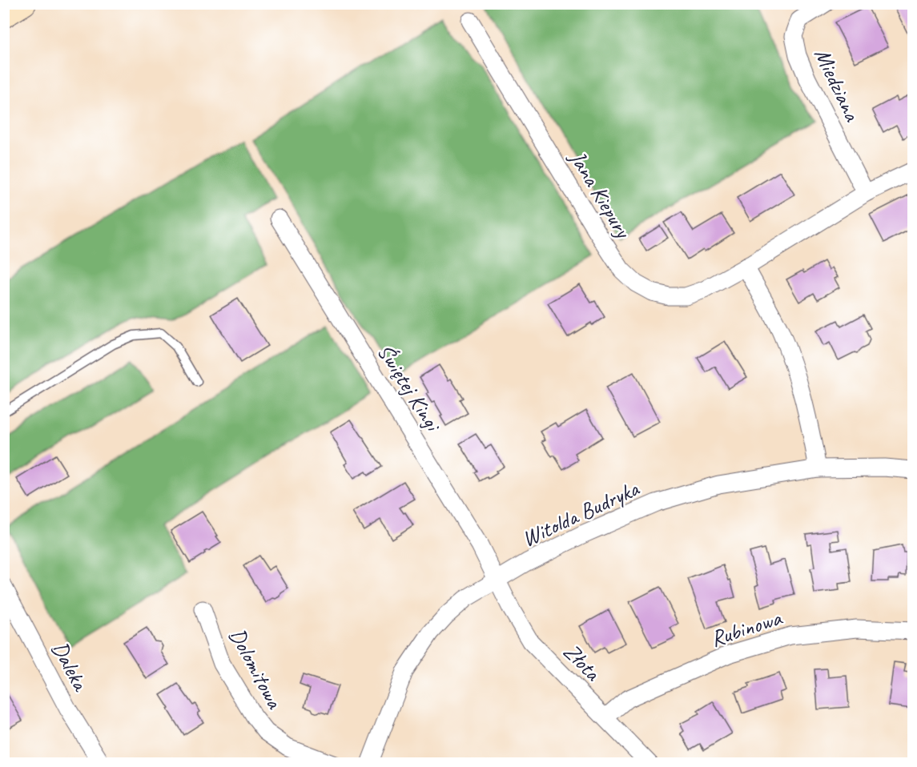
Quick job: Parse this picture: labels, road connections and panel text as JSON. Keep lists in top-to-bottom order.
{
  "streets": {
    "street": [
      "Miedziana",
      "Jana Kiepury",
      "Świętej Kingi",
      "Witolda Budryka",
      "Rubinowa",
      "Złota",
      "Daleka",
      "Dolomitowa"
    ]
  },
  "crossings": [
    ["Miedziana", "Jana Kiepury"],
    ["Świętej Kingi", "Witolda Budryka"],
    ["Świętej Kingi", "Złota"],
    ["Witolda Budryka", "Złota"],
    ["Rubinowa", "Złota"]
  ]
}
